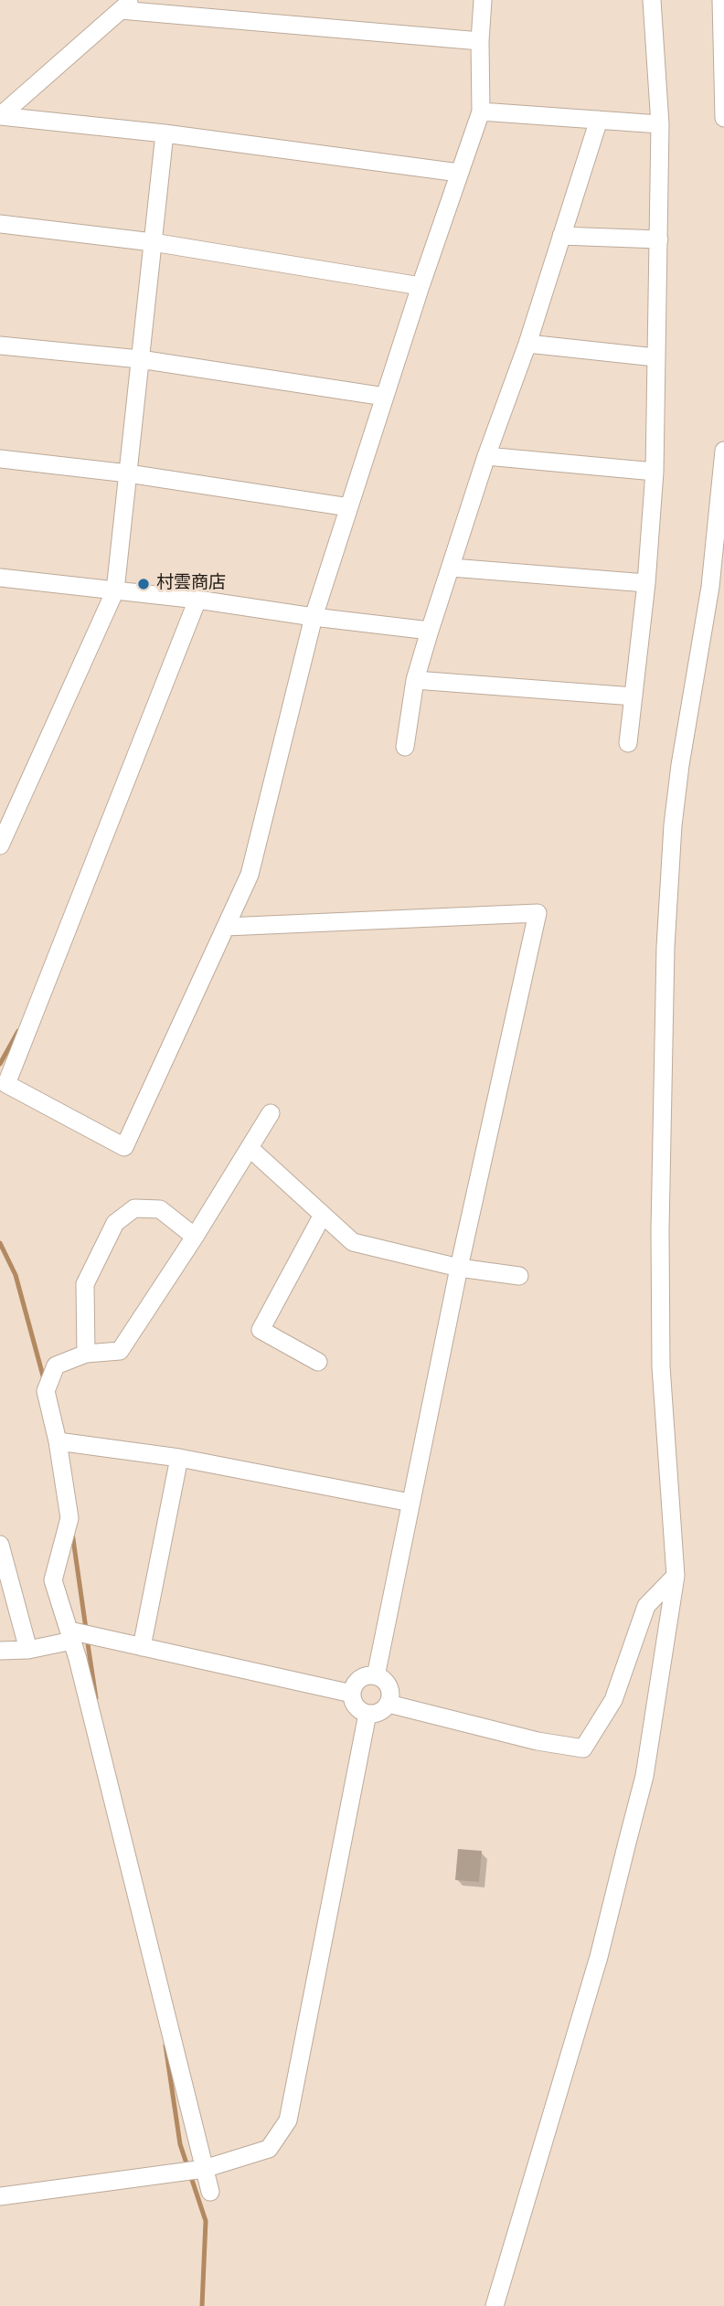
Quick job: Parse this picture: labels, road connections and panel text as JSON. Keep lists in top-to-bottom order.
{
  "places": ["村雲商店"]
}
